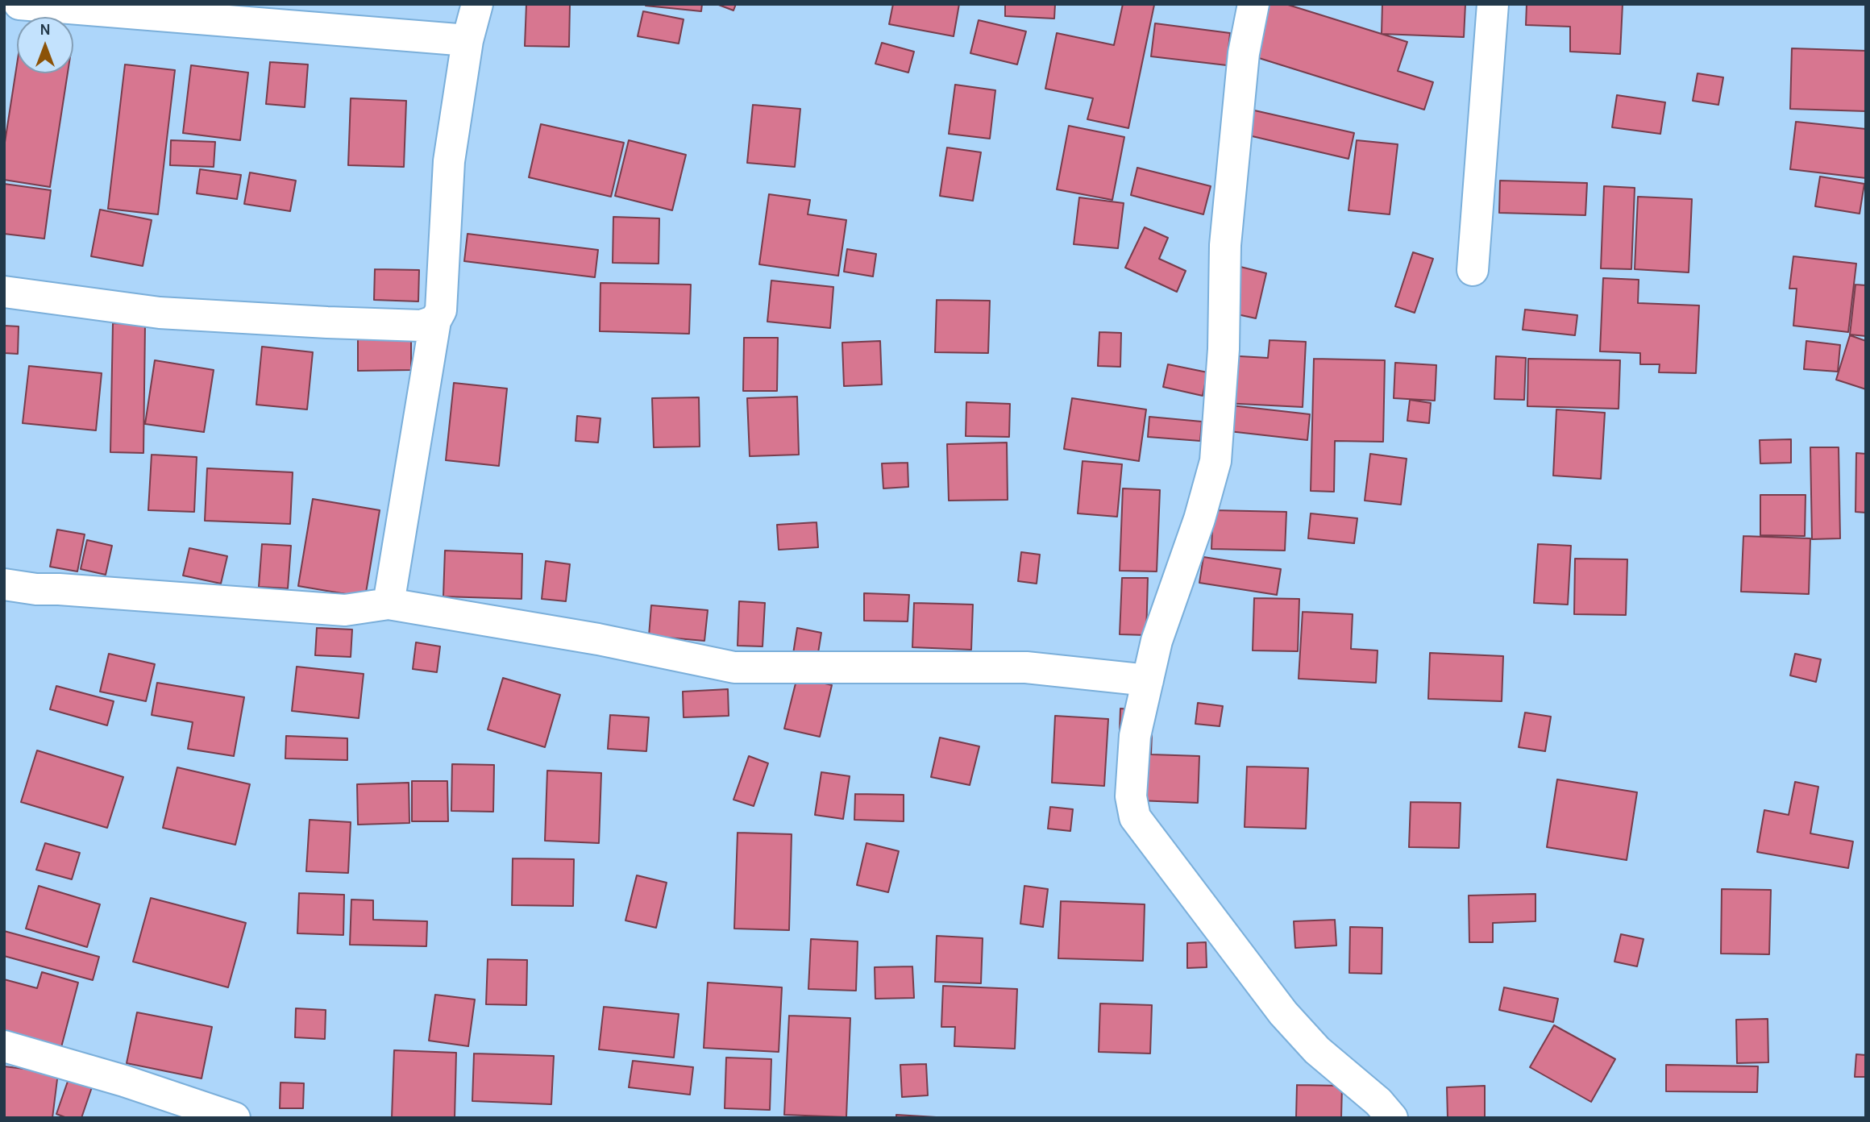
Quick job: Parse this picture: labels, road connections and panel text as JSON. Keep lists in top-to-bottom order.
{
  "north": "top"
}
